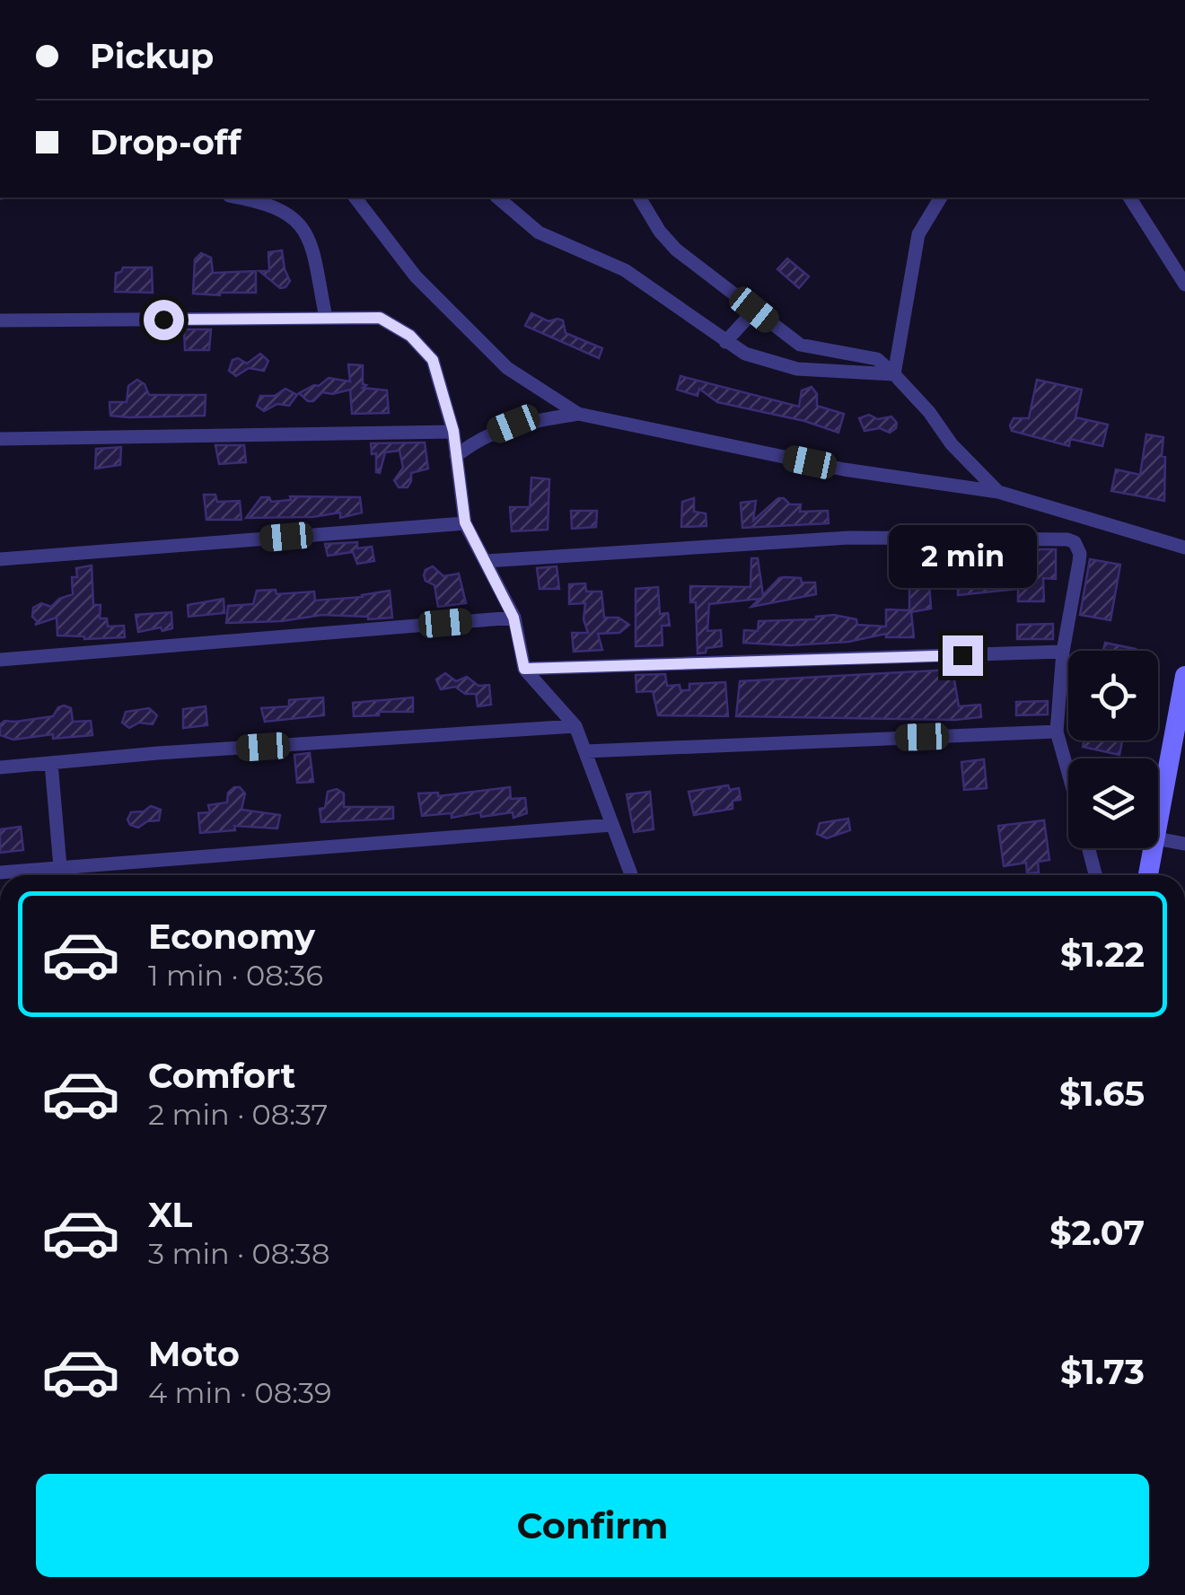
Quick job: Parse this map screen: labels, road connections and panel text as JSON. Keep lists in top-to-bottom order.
{
  "page": {
    "banner": ["Pickup", "Drop-off"],
    "bubble": "2 min",
    "list": [
      {
        "name": "Economy",
        "note": "1 min · 08:36",
        "value": "$1.22"
      },
      {
        "name": "Comfort",
        "note": "2 min · 08:37",
        "value": "$1.65"
      },
      {
        "name": "XL",
        "note": "3 min · 08:38",
        "value": "$2.07"
      },
      {
        "name": "Moto",
        "note": "4 min · 08:39",
        "value": "$1.73"
      }
    ],
    "buttons": "Confirm"
  }
}
